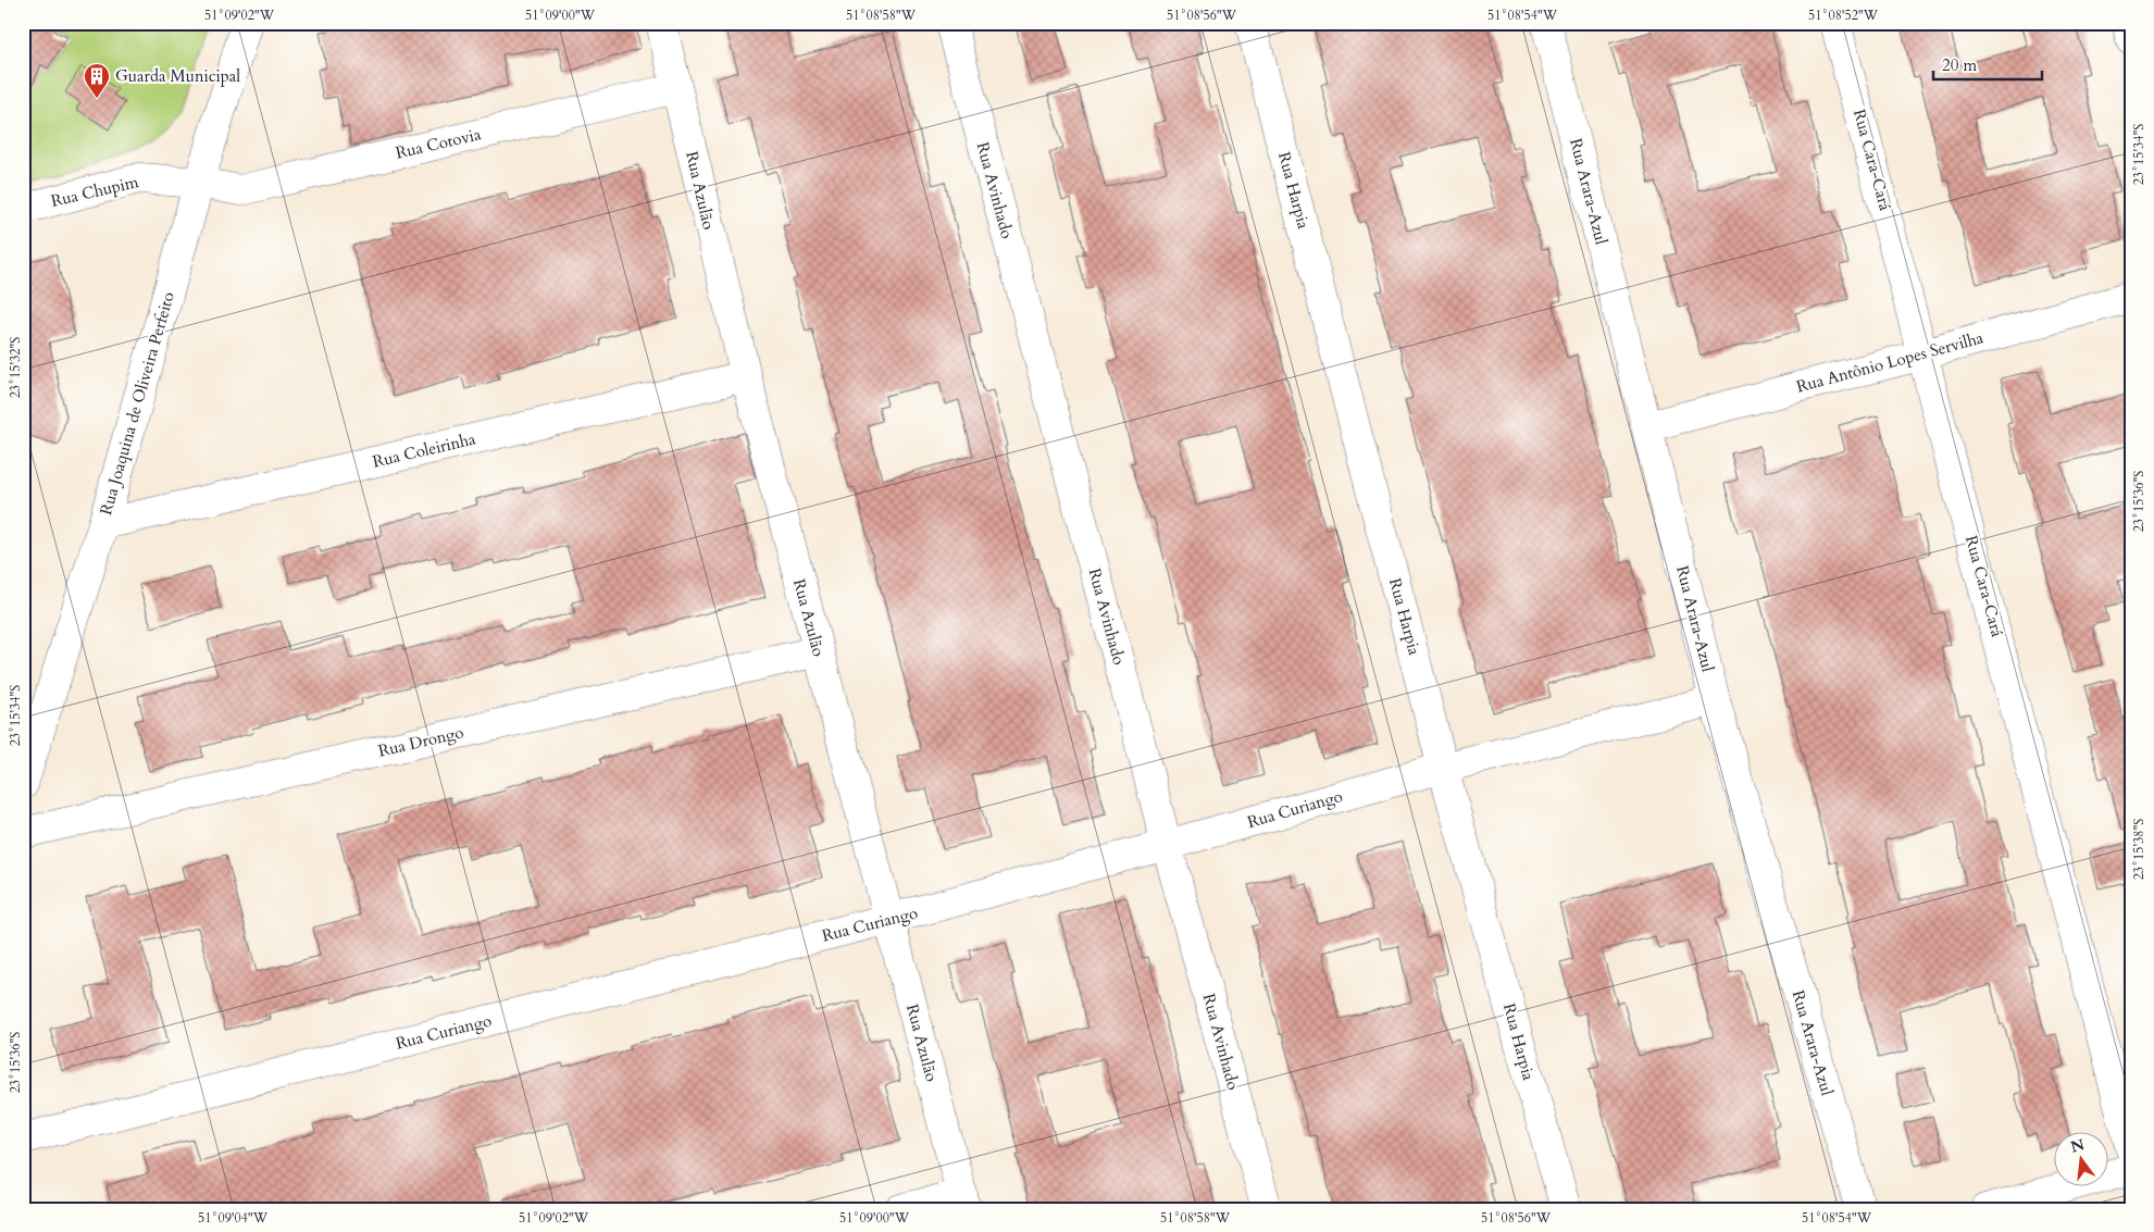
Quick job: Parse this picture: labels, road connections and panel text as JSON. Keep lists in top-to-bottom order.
{
  "streets": {
    "street": [
      "Rua Cotovia",
      "Rua Cara-Cará",
      "Rua Azulão",
      "Rua Avinhado",
      "Rua Harpia",
      "Rua Chupim",
      "Rua Arara-Azul",
      "Rua Antônio Lopes Servilha",
      "Rua Joaquina de Oliveira Perfeito",
      "Rua Coleirinha",
      "Rua Drongo",
      "Rua Curiango"
    ]
  },
  "crossings": [
    ["Rua Cotovia", "Rua Azulão"],
    ["Rua Cotovia", "Rua Chupim"],
    ["Rua Cotovia", "Rua Joaquina de Oliveira Perfeito"],
    ["Rua Cara-Cará", "Rua Antônio Lopes Servilha"],
    ["Rua Azulão", "Rua Coleirinha"],
    ["Rua Azulão", "Rua Drongo"],
    ["Rua Azulão", "Rua Curiango"],
    ["Rua Avinhado", "Rua Curiango"],
    ["Rua Harpia", "Rua Curiango"],
    ["Rua Chupim", "Rua Joaquina de Oliveira Perfeito"],
    ["Rua Arara-Azul", "Rua Antônio Lopes Servilha"],
    ["Rua Arara-Azul", "Rua Curiango"],
    ["Rua Joaquina de Oliveira Perfeito", "Rua Coleirinha"]
  ],
  "places": {
    "building": ["Guarda Municipal"]
  },
  "scale_bar": "20 m",
  "north": "top",
  "coordinates": [
    "51°09'02\"W",
    "51°09'00\"W",
    "51°08'58\"W",
    "51°08'56\"W",
    "51°08'54\"W",
    "51°08'52\"W",
    "23°15'34\"S",
    "23°15'32\"S",
    "23°15'36\"S",
    "23°15'38\"S",
    "51°09'04\"W"
  ]
}
